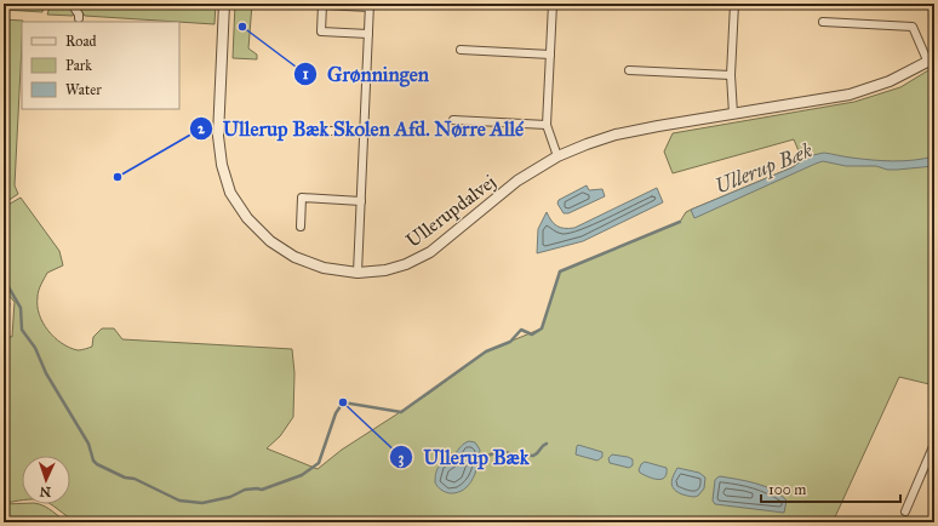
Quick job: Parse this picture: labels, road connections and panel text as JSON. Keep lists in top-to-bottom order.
{
  "streets": {
    "street": ["Ullerupdalvej"]
  },
  "water": ["Ullerup Bæk"],
  "places": ["Grønningen", "Ullerup Bæk Skolen Afd. Nørre Allé", "Ullerup Bæk"],
  "legend": ["Road", "Park", "Water"],
  "scale_bar": "100 m",
  "north": "bottom"
}
